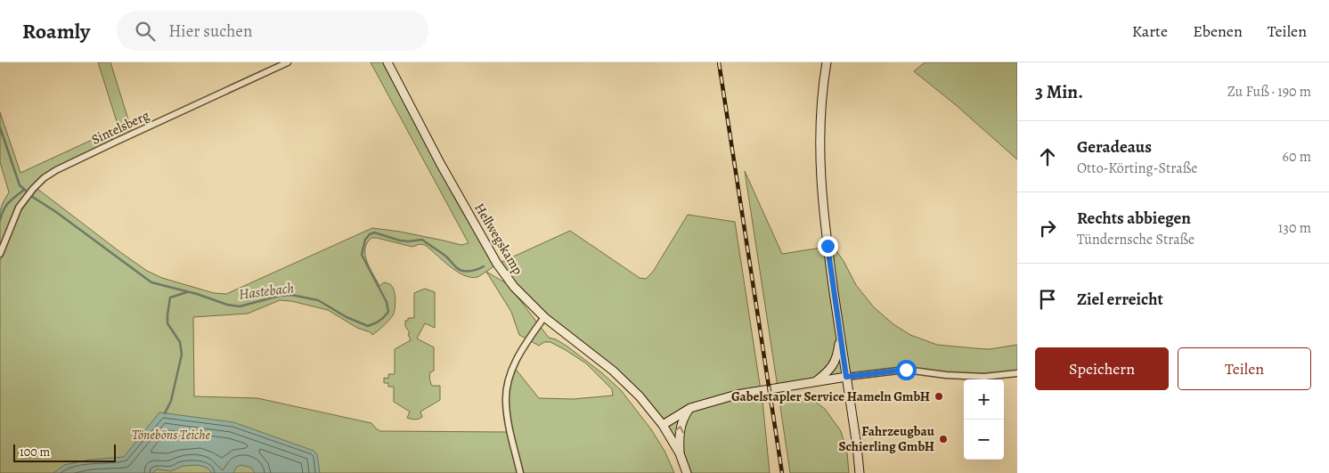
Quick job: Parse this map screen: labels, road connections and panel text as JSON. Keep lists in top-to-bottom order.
{
  "streets": {
    "main road": ["Hellwegskamp"],
    "street": ["Sintelsberg"]
  },
  "water": ["Hastebach"],
  "parks": ["Töneböns Teiche"],
  "places": ["Gabelstapler Service Hameln GmbH", "Fahrzeugbau Schierling GmbH"],
  "scale_bar": "100 m",
  "page": {
    "header": "Roamly",
    "search": "Hier suchen",
    "nav": ["Karte", "Ebenen", "Teilen"],
    "heading": ["3 Min.", "Zu Fuß · 190 m"],
    "list": [
      ["Geradeaus", "Otto-Körting-Straße", "60 m"],
      ["Rechts abbiegen", "Tündernsche Straße", "130 m"],
      "Ziel erreicht"
    ],
    "buttons": ["Speichern", "Teilen"],
    "map_buttons": ["+", "−"],
    "scale": "100 m"
  }
}
